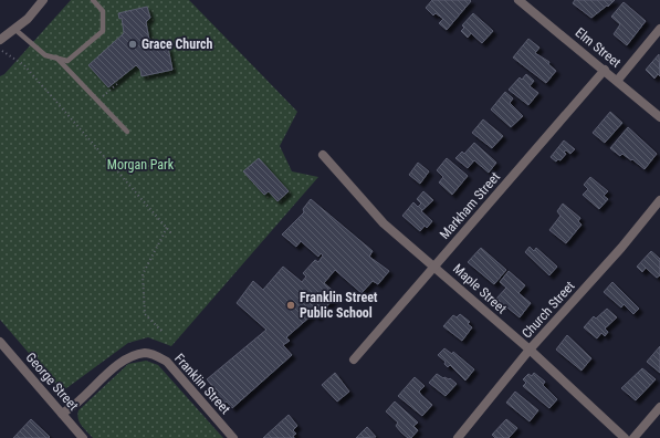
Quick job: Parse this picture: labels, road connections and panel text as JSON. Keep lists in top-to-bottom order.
{
  "streets": {
    "street": [
      "Elm Street",
      "Markham Street",
      "Maple Street",
      "Church Street",
      "George Street",
      "Franklin Street"
    ]
  },
  "crossings": [
    ["Elm Street", "Markham Street"],
    ["Markham Street", "Maple Street"],
    ["Maple Street", "Church Street"],
    ["George Street", "Franklin Street"]
  ],
  "parks": ["Morgan Park"],
  "places": ["Grace Church", "Franklin Street Public School"]
}
